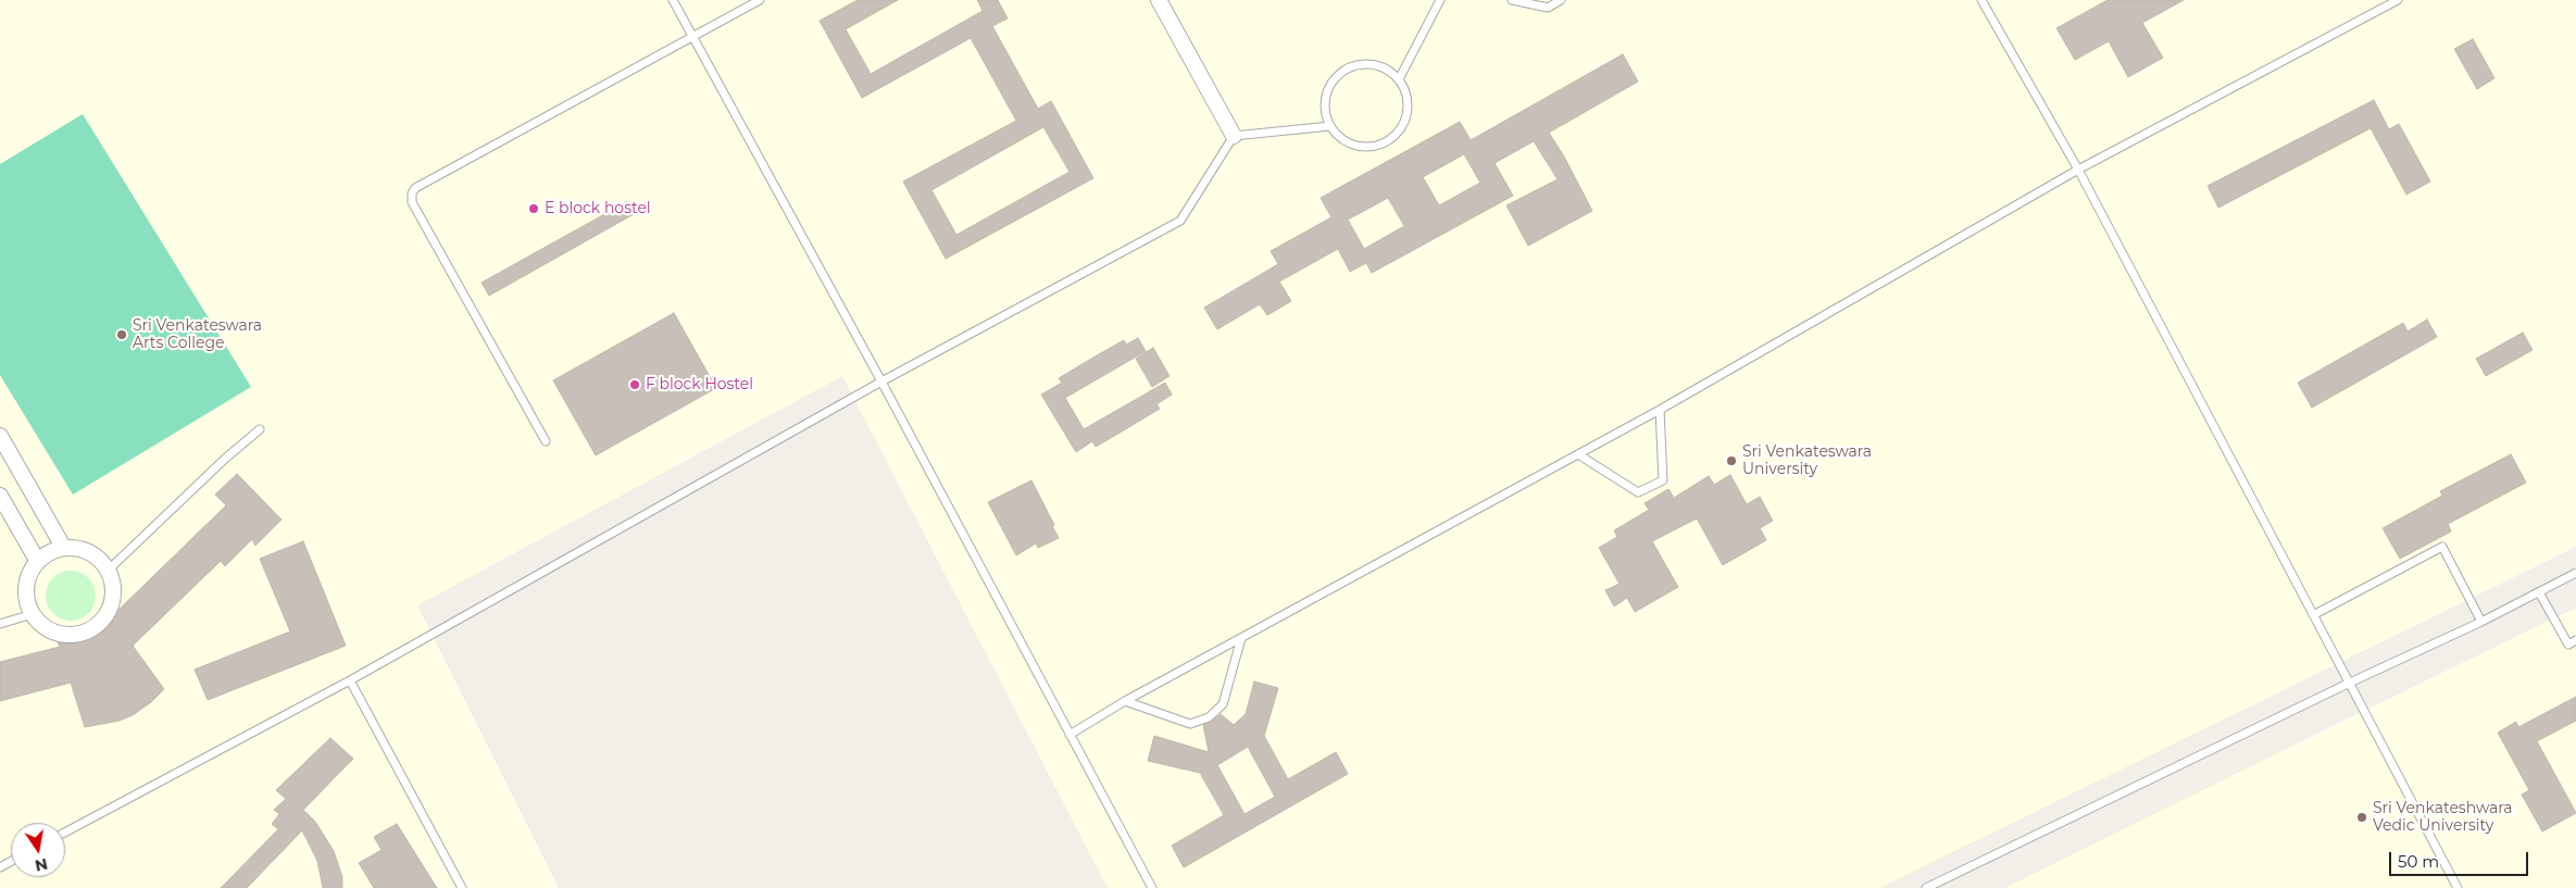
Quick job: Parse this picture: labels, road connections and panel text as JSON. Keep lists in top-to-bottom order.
{
  "places": [
    "E block hostel",
    "Sri Venkateswara Arts College",
    "F block Hostel",
    "Sri Venkateswara University",
    "Sri Venkateshwara Vedic University"
  ],
  "scale_bar": "50 m",
  "north": "bottom"
}
